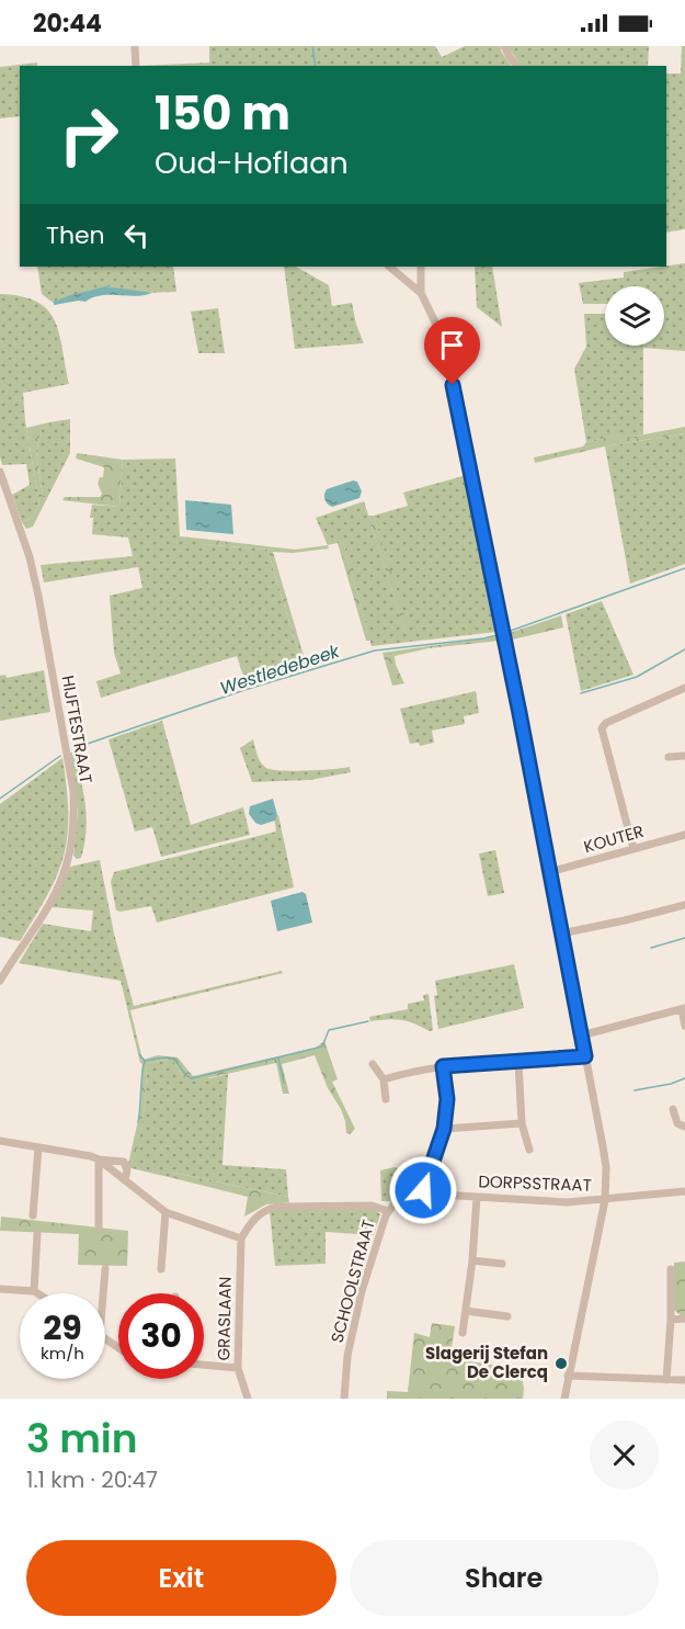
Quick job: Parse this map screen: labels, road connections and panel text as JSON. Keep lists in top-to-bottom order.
{
  "streets": {
    "street": [
      "HIJFTESTRAAT",
      "KOUTER",
      "DORPSSTRAAT",
      "SCHOOLSTRAAT",
      "GRASLAAN"
    ]
  },
  "crossings": [
    ["DORPSSTRAAT", "SCHOOLSTRAAT"]
  ],
  "water": ["Westledebeek"],
  "places": ["Slagerij Stefan De Clercq"],
  "page": {
    "status": "20:44",
    "turn": ["150 m", "Oud-Hoflaan"],
    "then": "Then",
    "speed": "29 km/h",
    "limit": "30",
    "heading": ["3 min", "1.1 km · 20:47"],
    "buttons": ["Exit", "Share"]
  }
}
